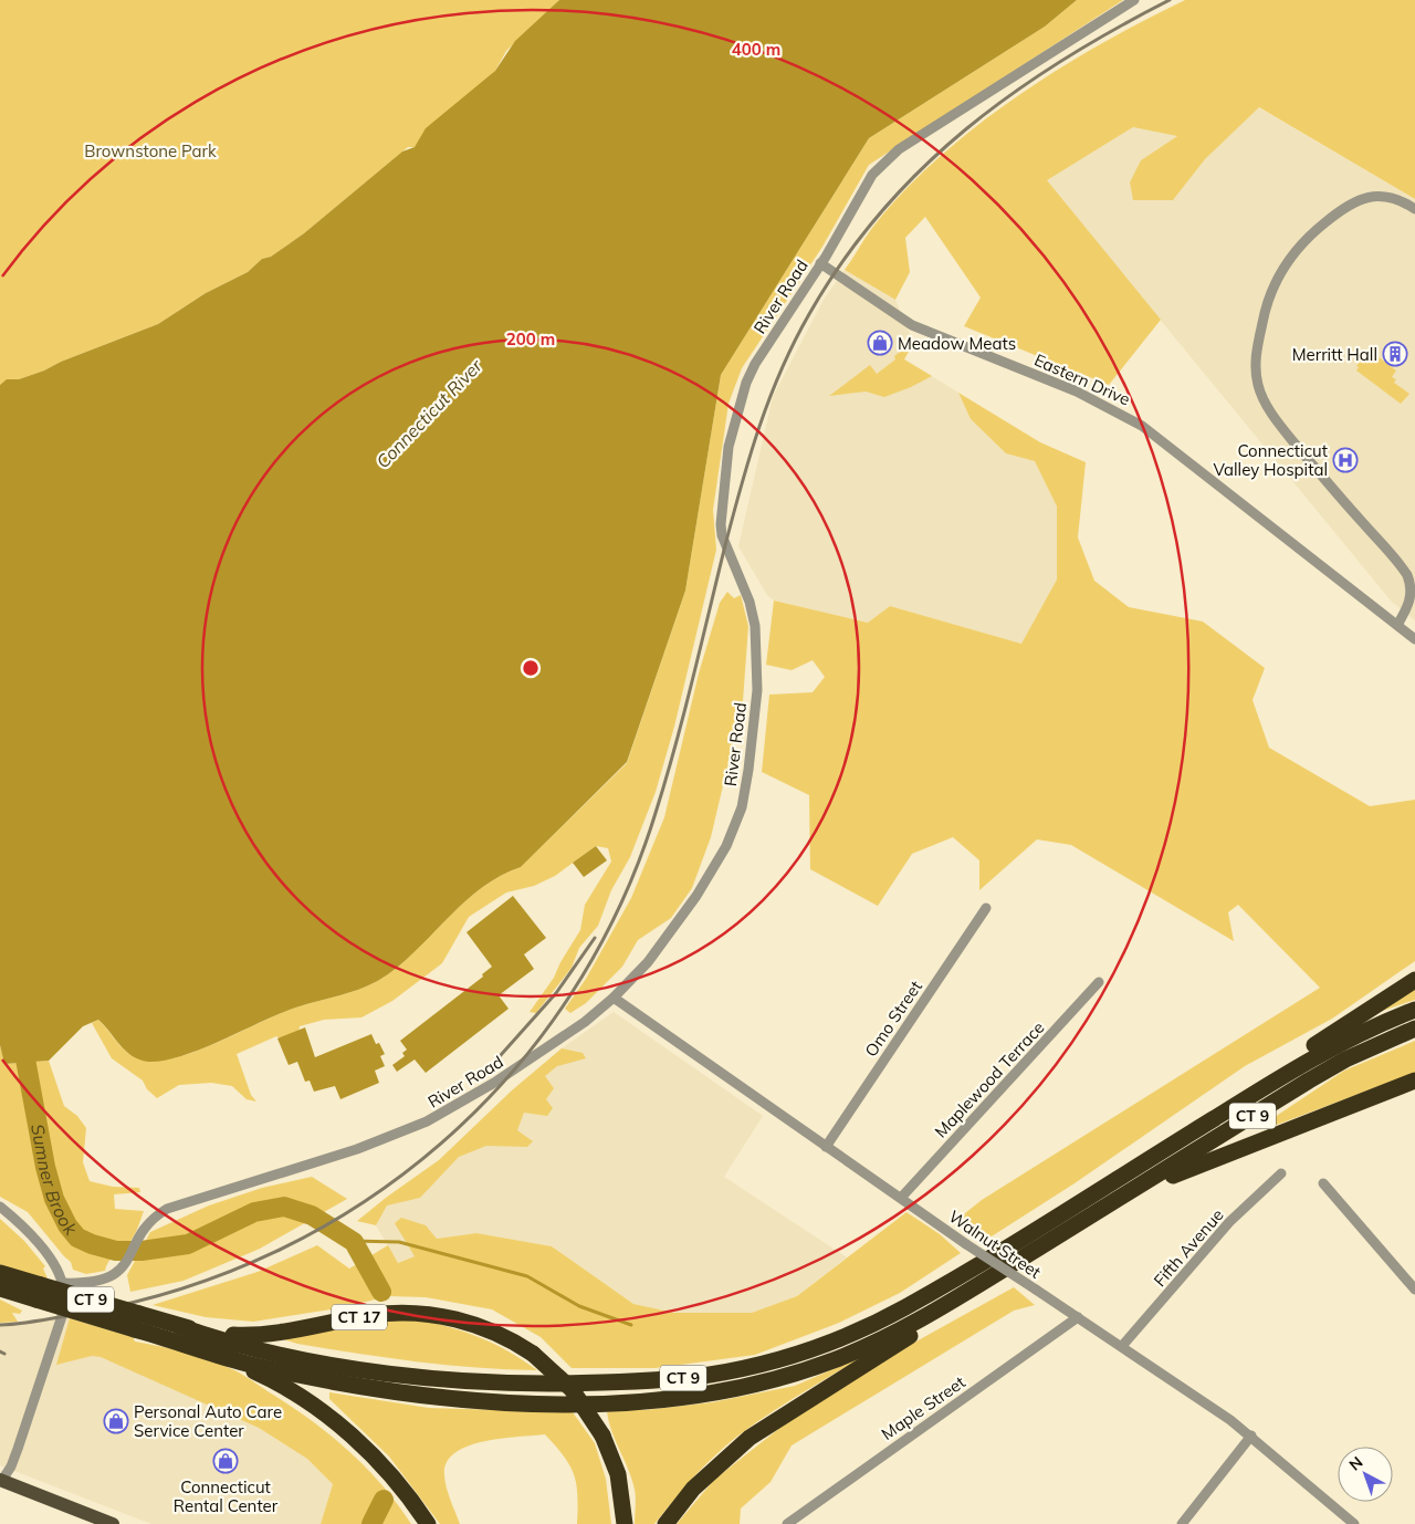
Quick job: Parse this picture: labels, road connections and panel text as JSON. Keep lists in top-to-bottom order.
{
  "streets": {
    "highway": ["CT 9", "CT 17"],
    "street": [
      "River Road",
      "Eastern Drive",
      "Omo Street",
      "Maplewood Terrace",
      "Walnut Street",
      "Fifth Avenue",
      "Maple Street"
    ]
  },
  "crossings": [
    ["River Road", "Eastern Drive"],
    ["River Road", "Walnut Street"],
    ["Omo Street", "Walnut Street"],
    ["Maplewood Terrace", "Walnut Street"],
    ["CT 9", "CT 17"],
    ["Walnut Street", "Fifth Avenue"],
    ["Walnut Street", "Maple Street"]
  ],
  "water": ["Connecticut River", "Sumner Brook"],
  "parks": ["Brownstone Park"],
  "places": {
    "shop": ["Meadow Meats", "Personal Auto Care Service Center", "Connecticut Rental Center"],
    "building": ["Merritt Hall"],
    "hospital": ["Connecticut Valley Hospital"]
  },
  "north": "top left",
  "rings": ["400 m", "200 m"]
}
